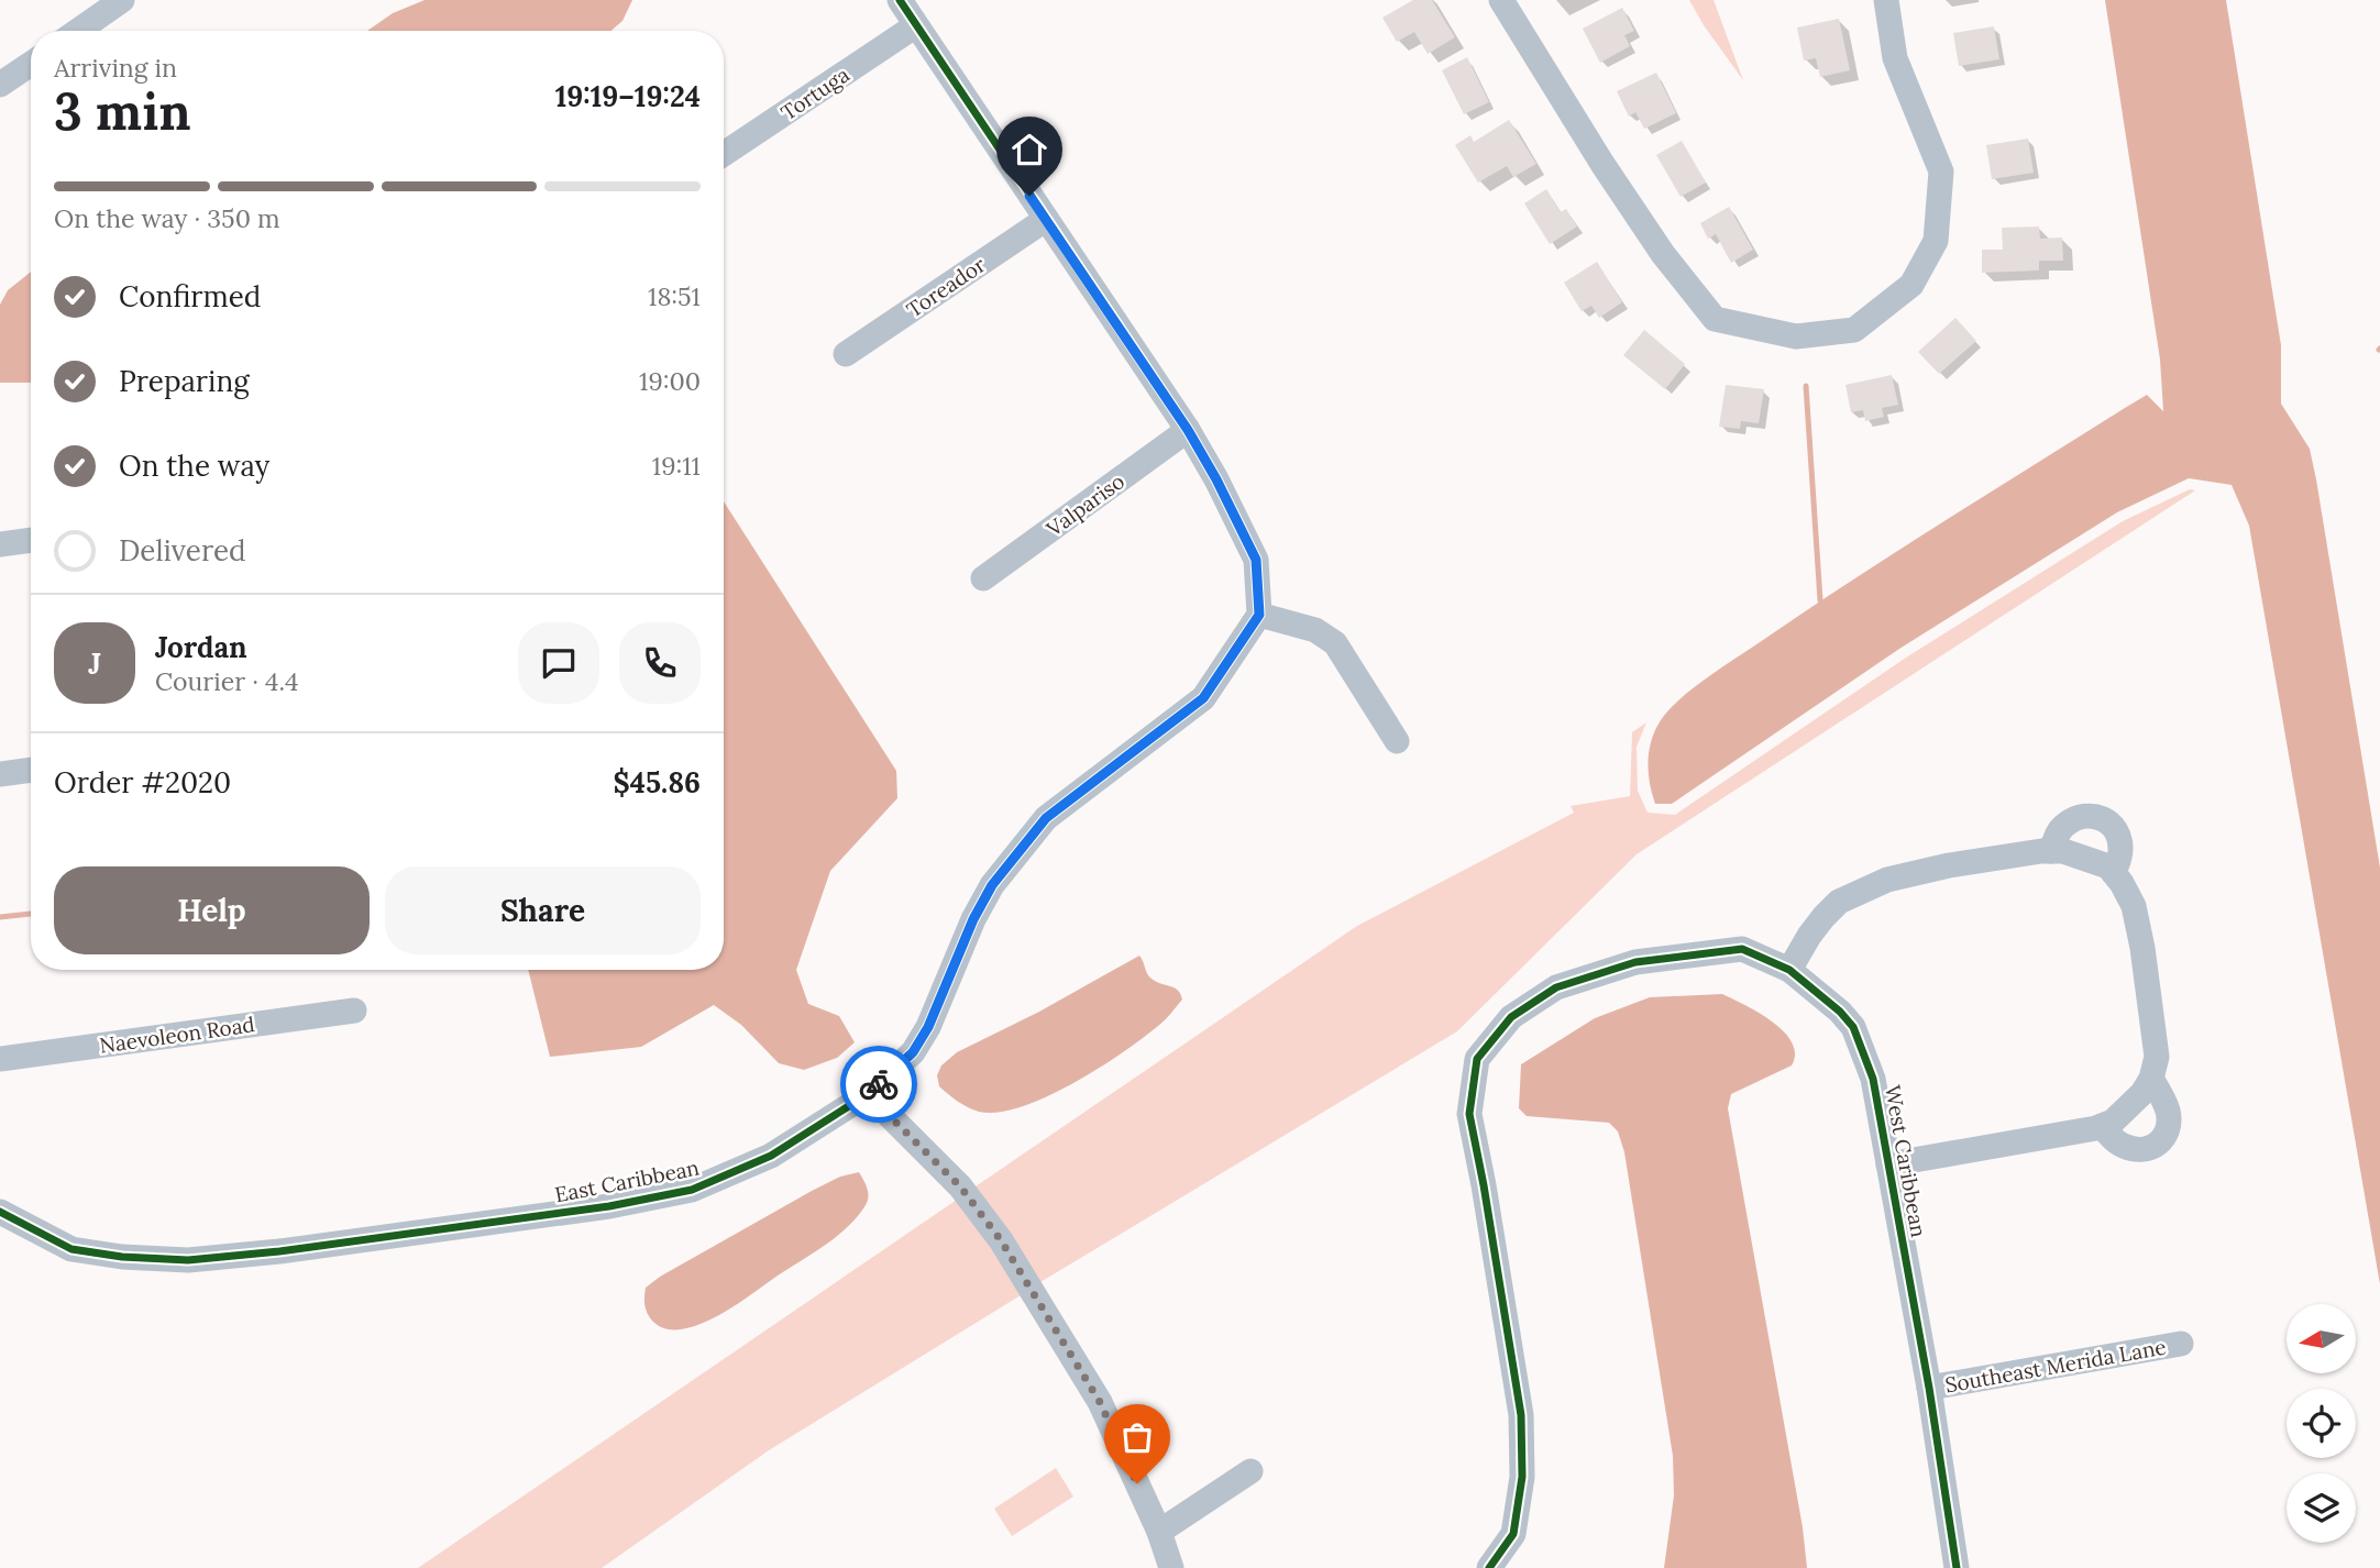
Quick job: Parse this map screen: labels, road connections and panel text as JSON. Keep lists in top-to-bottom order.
{
  "streets": {
    "street": [
      "Tortuga",
      "Toreador",
      "Valpariso",
      "Naevoleon Road",
      "West Caribbean",
      "East Caribbean",
      "Southeast Merida Lane"
    ]
  },
  "crossings": [
    ["West Caribbean", "Southeast Merida Lane"]
  ],
  "north": "left",
  "page": {
    "heading": ["3 min", "Arriving in", "19:19–19:24"],
    "panel": [
      "Jordan",
      "Courier · 4.4",
      "Order #2020",
      "$45.86"
    ],
    "bar": "On the way · 350 m",
    "list": [
      ["Confirmed", "18:51"],
      ["Preparing", "19:00"],
      ["On the way", "19:11"],
      "Delivered"
    ],
    "round": "J",
    "buttons": ["Help", "Share"]
  }
}
